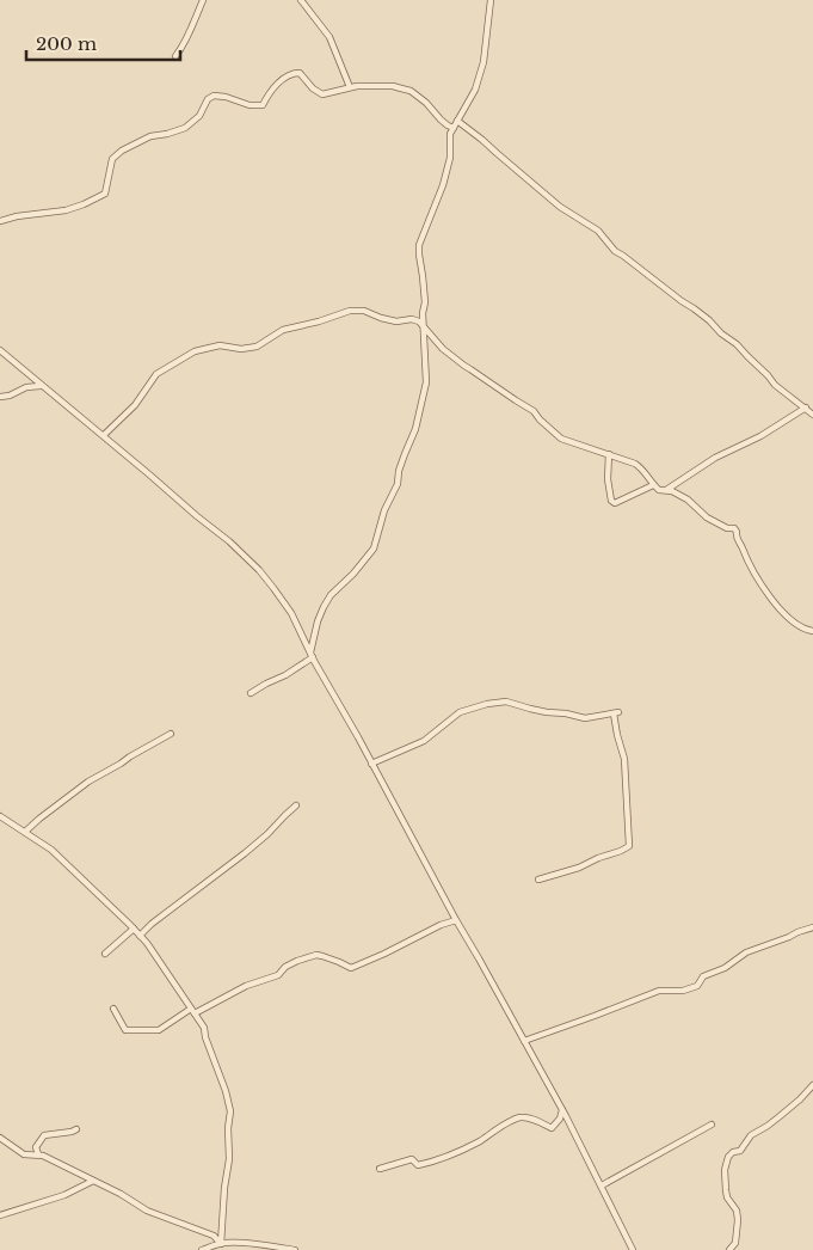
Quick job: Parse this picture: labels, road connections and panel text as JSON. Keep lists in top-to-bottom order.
{
  "scale_bar": "200 m"
}
